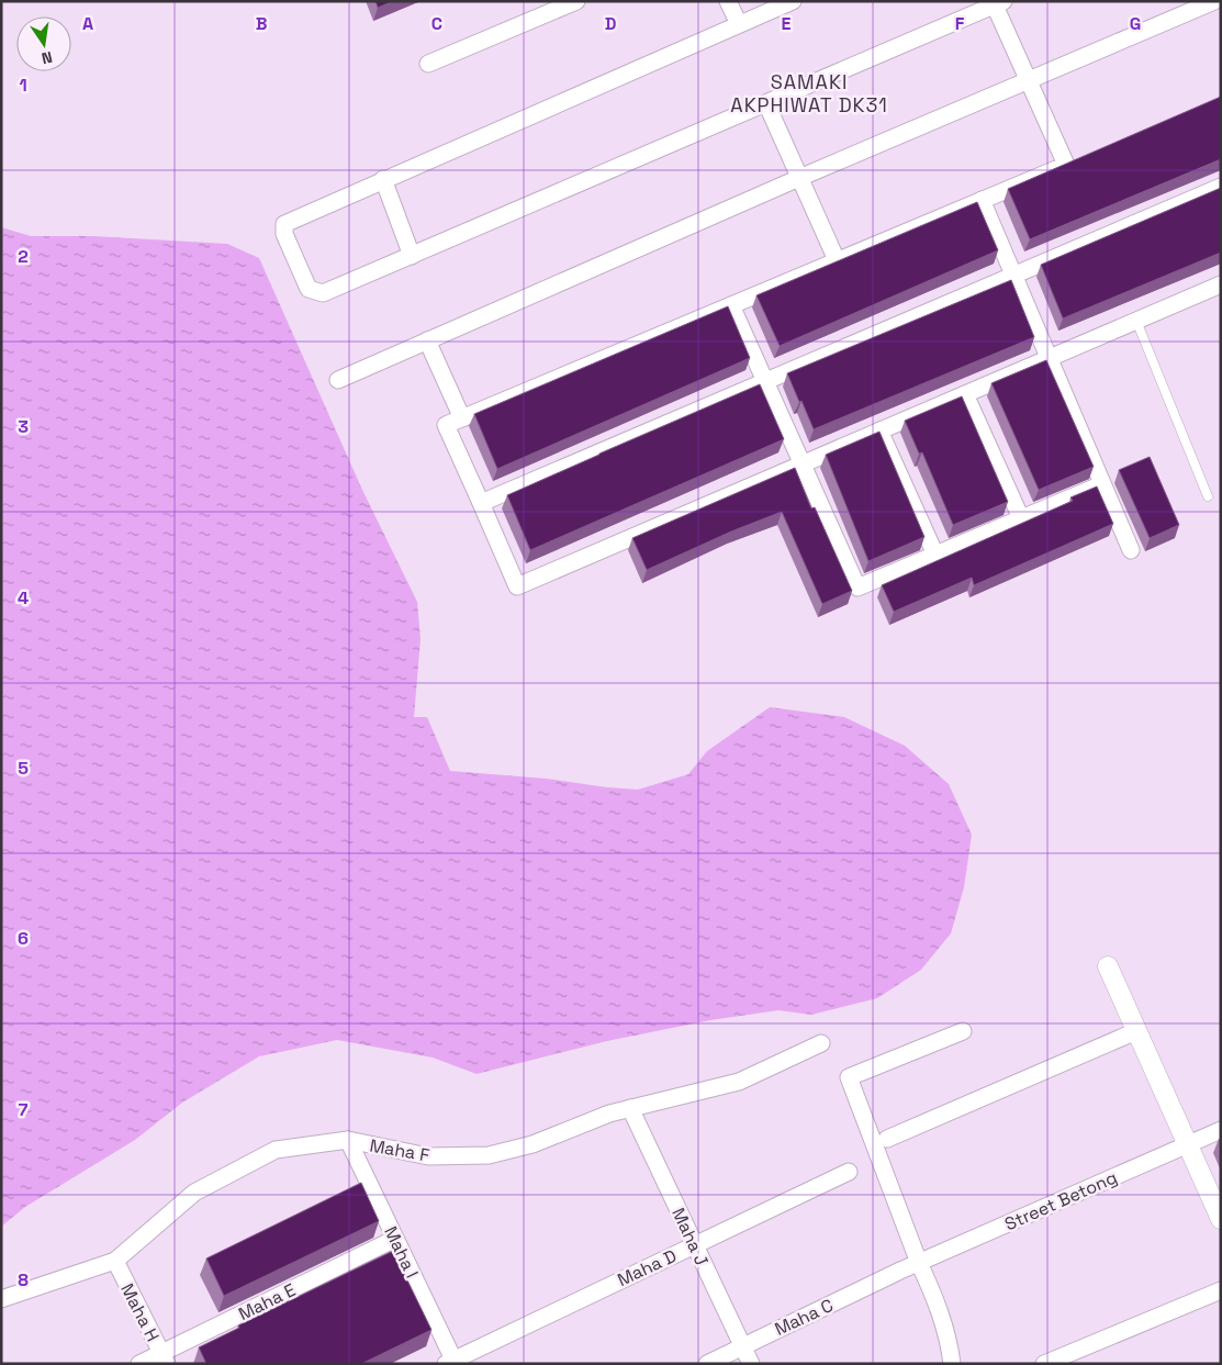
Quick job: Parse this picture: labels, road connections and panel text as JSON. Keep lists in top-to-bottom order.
{
  "streets": {
    "street": [
      "Maha F",
      "Street Betong",
      "Maha J",
      "Maha I",
      "Maha D",
      "Maha E",
      "Maha H",
      "Maha C"
    ]
  },
  "crossings": [
    ["Maha F", "Maha J"],
    ["Maha F", "Maha I"],
    ["Maha F", "Maha H"],
    ["Street Betong", "Maha C"],
    ["Maha J", "Maha D"],
    ["Maha J", "Maha C"],
    ["Maha I", "Maha D"],
    ["Maha I", "Maha E"],
    ["Maha E", "Maha H"]
  ],
  "districts": ["SAMAKI AKPHIWAT DK31"],
  "north": "bottom",
  "grid": {
    "columns": [
      "A",
      "B",
      "C",
      "D",
      "E",
      "F",
      "G"
    ],
    "rows": [
      "1",
      "2",
      "3",
      "4",
      "5",
      "6",
      "7",
      "8"
    ]
  }
}
